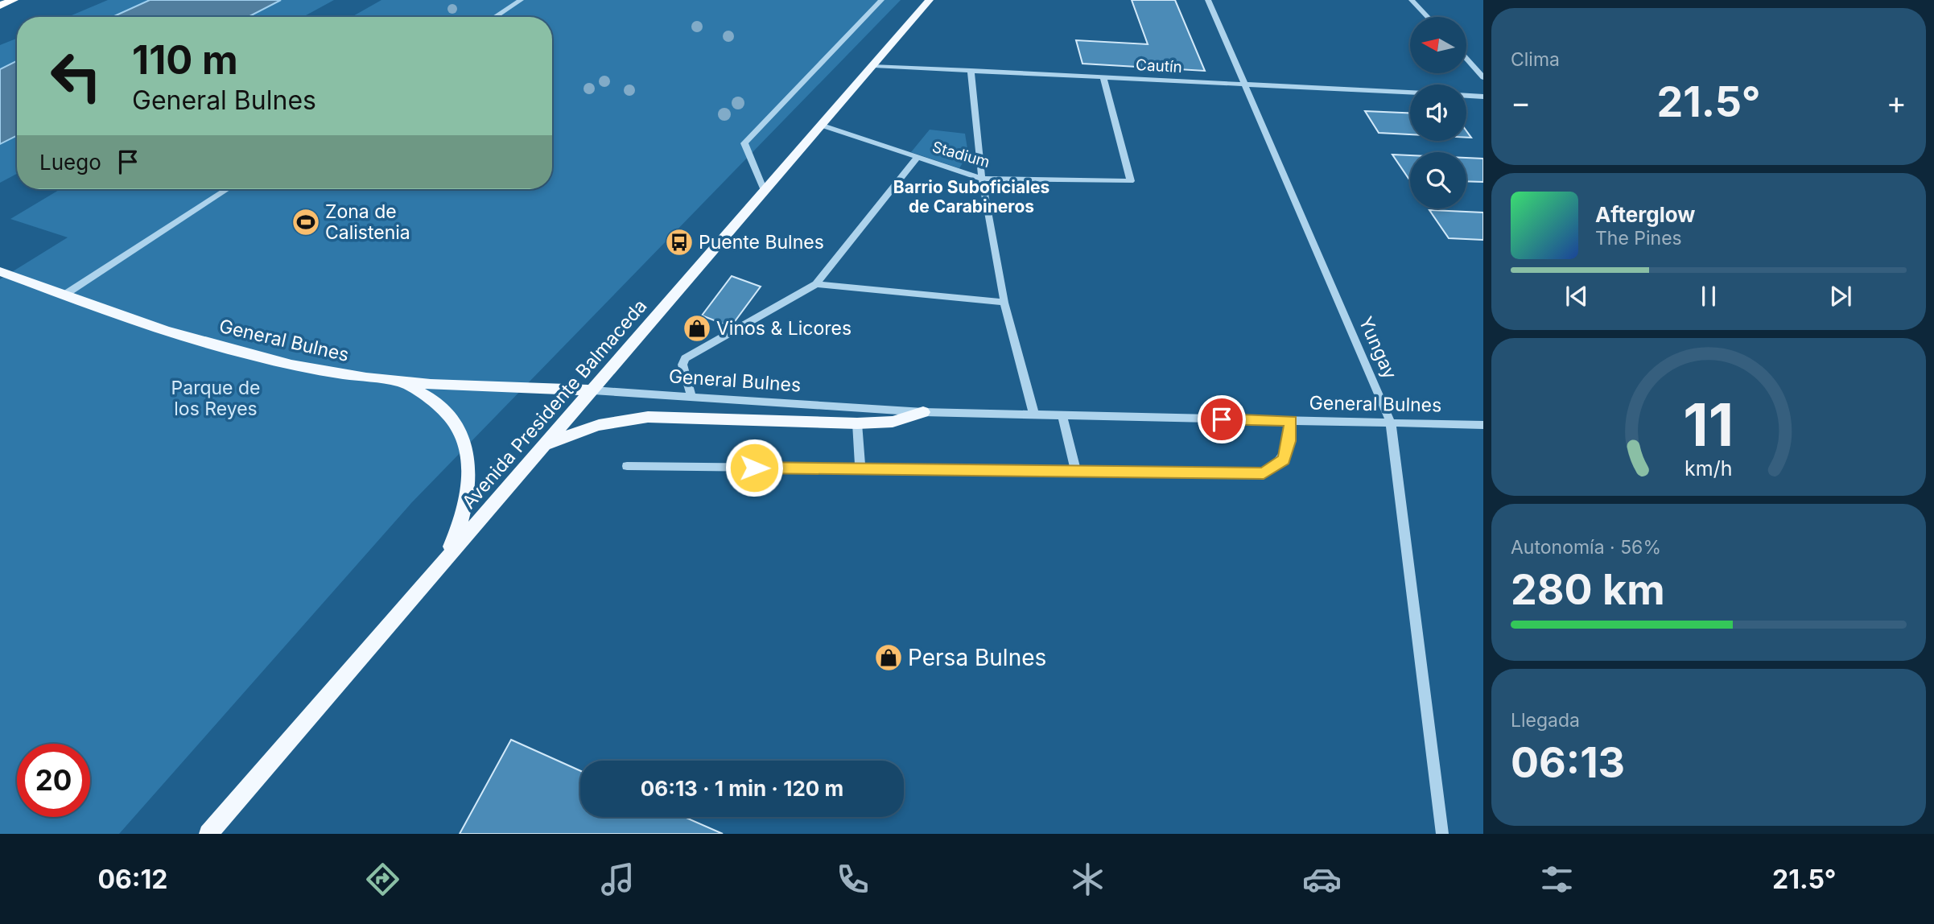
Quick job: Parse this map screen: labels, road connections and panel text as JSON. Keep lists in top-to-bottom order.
{
  "streets": {
    "main road": ["General Bulnes", "Avenida Presidente Balmaceda"],
    "street": ["Cautín", "Stadium", "Yungay"]
  },
  "crossings": [
    ["Cautín", "Yungay"],
    ["Cautín", "Avenida Presidente Balmaceda"],
    ["Stadium", "Avenida Presidente Balmaceda"],
    ["General Bulnes", "Yungay"],
    ["General Bulnes", "Avenida Presidente Balmaceda"]
  ],
  "districts": ["Barrio Suboficiales de Carabineros"],
  "parks": ["Parque de los Reyes"],
  "places": {
    "sports": ["Zona de Calistenia"],
    "bus stop": ["Puente Bulnes"],
    "shop": ["Vinos & Licores", "Persa Bulnes"]
  },
  "north": "left",
  "page": {
    "tile": [
      "Clima",
      ["Autonomía · 56%", "280 km"],
      ["Llegada", "06:13"]
    ],
    "turn": ["110 m", "General Bulnes"],
    "heat": ["−", "21.5°", "+"],
    "then": "Luego",
    "song": ["Afterglow", "The Pines"],
    "limit": "20",
    "trip": "06:13 · 1 min · 120 m",
    "tabs": ["06:12", "21.5°"],
    "gauge": ["11", "km/h"]
  }
}
